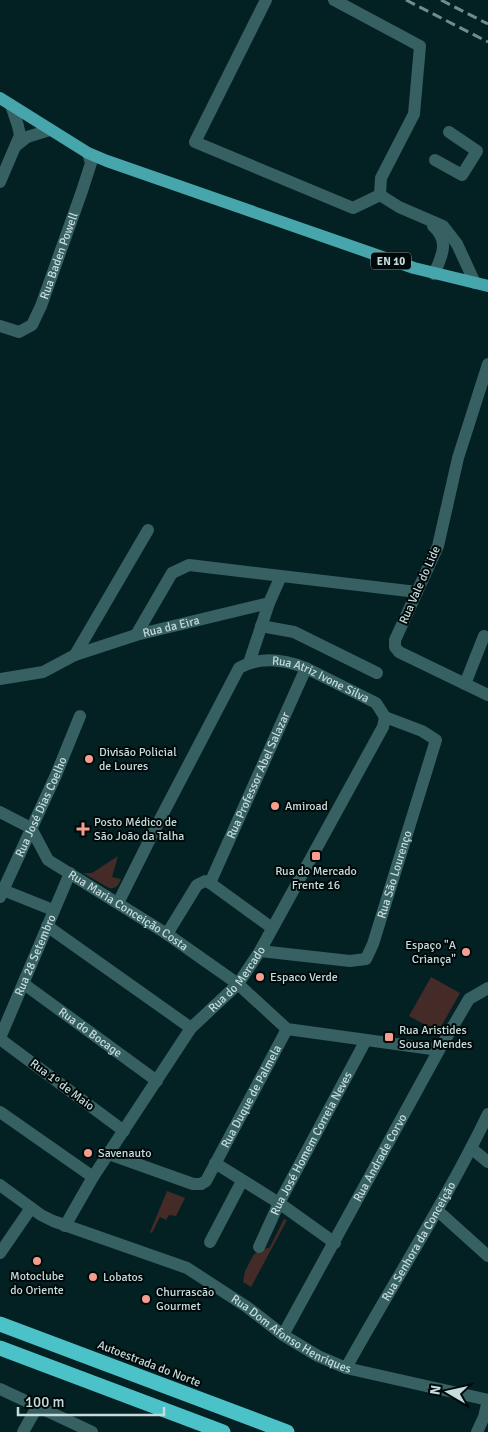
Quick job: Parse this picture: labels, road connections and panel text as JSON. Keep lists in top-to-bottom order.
{
  "streets": {
    "highway": ["Autoestrada do Norte"],
    "main road": ["EN 10"],
    "street": [
      "Rua Baden Powell",
      "Rua Vale do Lide",
      "Rua da Eira",
      "Rua Atriz Ivone Silva",
      "Rua Professor Abel Salazar",
      "Rua José Dias Coelho",
      "Rua São Lourenço",
      "Rua Maria Conceição Costa",
      "Rua 28 Setembro",
      "Rua do Mercado",
      "Rua do Bocage",
      "Rua 1º de Maio",
      "Rua Duque de Palmela",
      "Rua José Homem Correia Neves",
      "Rua Andrade Corvo",
      "Rua Senhora da Conceição",
      "Rua Dom Afonso Henriques"
    ]
  },
  "crossings": [
    ["Rua Baden Powell", "EN 10"],
    ["Rua Atriz Ivone Silva", "Rua Professor Abel Salazar"],
    ["Rua Atriz Ivone Silva", "Rua São Lourenço"],
    ["Rua Atriz Ivone Silva", "Rua do Mercado"],
    ["Rua José Dias Coelho", "Rua Maria Conceição Costa"],
    ["Rua São Lourenço", "Rua do Mercado"],
    ["Rua Maria Conceição Costa", "Rua 28 Setembro"],
    ["Rua Maria Conceição Costa", "Rua do Mercado"],
    ["Rua Maria Conceição Costa", "Rua Duque de Palmela"],
    ["Rua 28 Setembro", "Rua do Bocage"],
    ["Rua 28 Setembro", "Rua 1º de Maio"],
    ["Rua do Mercado", "Rua do Bocage"],
    ["Rua do Mercado", "Rua 1º de Maio"],
    ["Rua do Mercado", "Rua Duque de Palmela"],
    ["Rua do Mercado", "Rua Dom Afonso Henriques"],
    ["Rua Andrade Corvo", "Rua Dom Afonso Henriques"],
    ["Rua Senhora da Conceição", "Rua Dom Afonso Henriques"]
  ],
  "places": {
    "other": [
      "Divisão Policial de Loures",
      "Amiroad",
      "Espaço \"A Criança\"",
      "Espaco Verde",
      "Savenauto",
      "Motoclube do Oriente",
      "Lobatos",
      "Churrascão Gourmet"
    ],
    "health": ["Posto Médico de São João da Talha"],
    "transit": ["Rua do Mercado Frente 16", "Rua Aristides Sousa Mendes"]
  },
  "scale_bar": "100 m",
  "north": "left"
}
